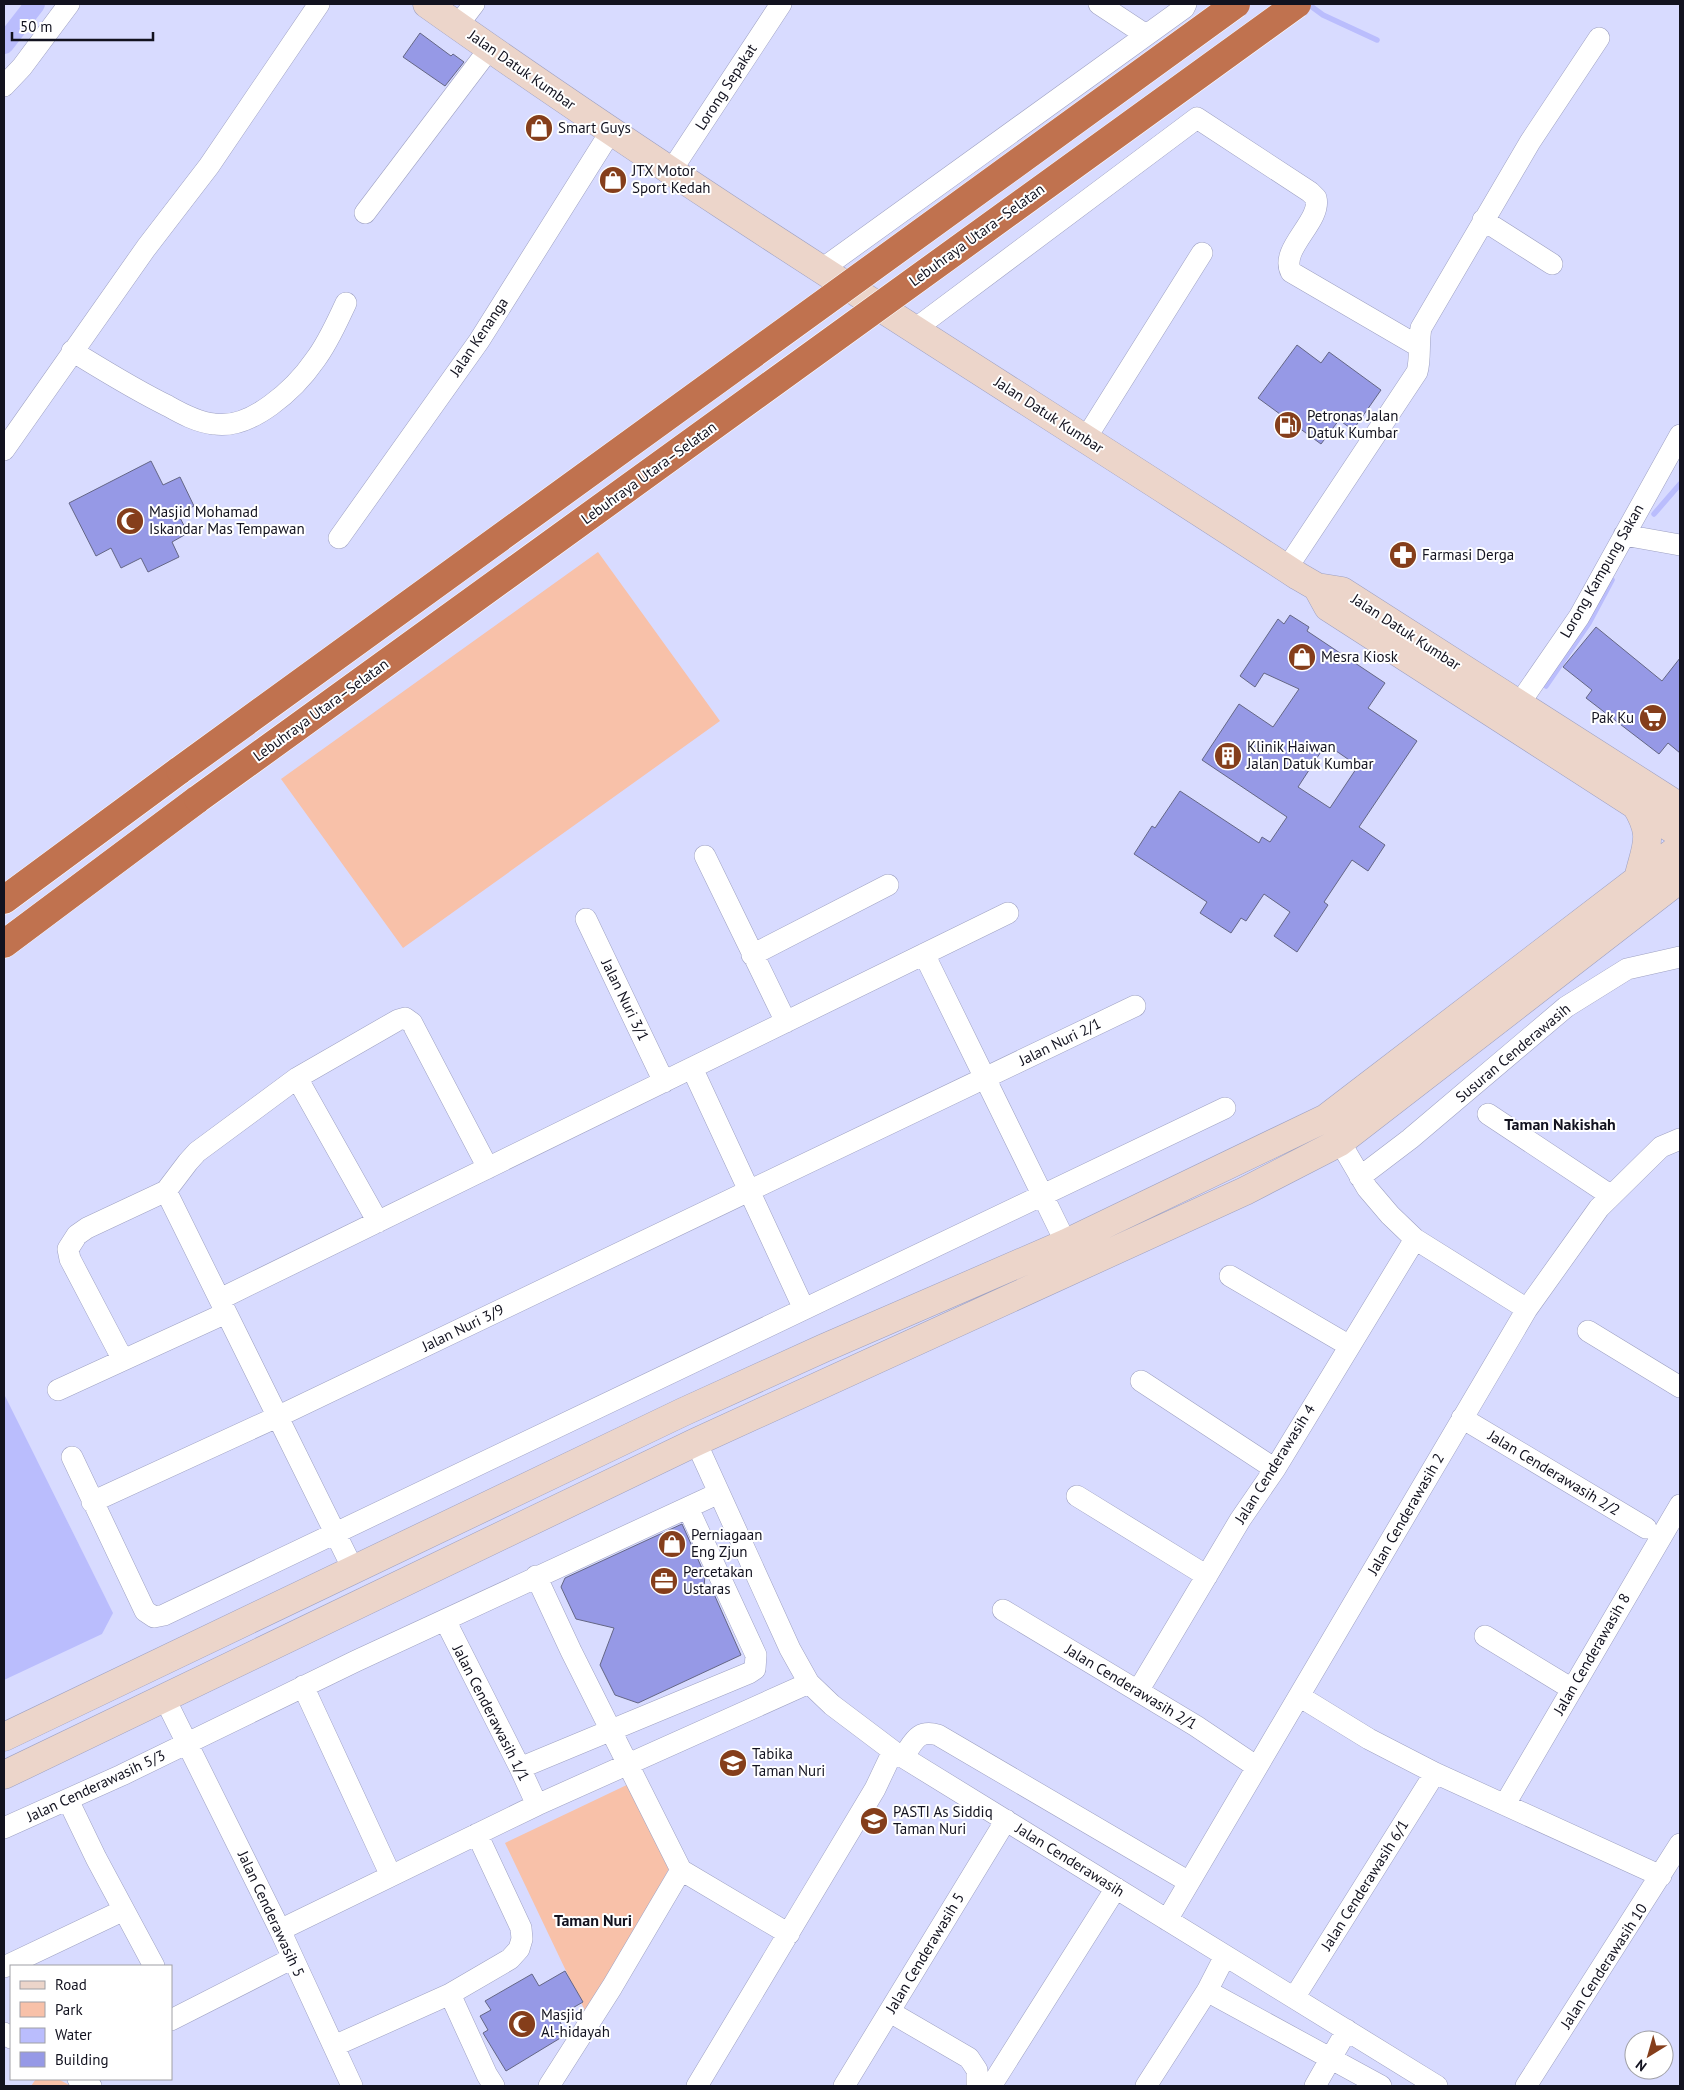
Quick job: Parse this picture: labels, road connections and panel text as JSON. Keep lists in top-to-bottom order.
{
  "streets": {
    "highway": ["Lebuhraya Utara–Selatan"],
    "main road": ["Jalan Datuk Kumbar"],
    "street": [
      "Lorong Sepakat",
      "Jalan Kenanga",
      "Lorong Kampung Sakan",
      "Jalan Nuri 3/1",
      "Jalan Nuri 2/1",
      "Susuran Cenderawasih",
      "Jalan Nuri 3/9",
      "Jalan Cenderawasih 4",
      "Jalan Cenderawasih 2/2",
      "Jalan Cenderawasih 2",
      "Jalan Cenderawasih 8",
      "Jalan Cenderawasih 2/1",
      "Jalan Cenderawasih 1/1",
      "Jalan Cenderawasih 5/3",
      "Jalan Cenderawasih",
      "Jalan Cenderawasih 6/1",
      "Jalan Cenderawasih 5",
      "Jalan Cenderawasih 10"
    ]
  },
  "crossings": [
    ["Jalan Datuk Kumbar", "Lorong Sepakat"],
    ["Jalan Datuk Kumbar", "Jalan Kenanga"],
    ["Jalan Datuk Kumbar", "Lorong Kampung Sakan"],
    ["Jalan Nuri 2/1", "Jalan Nuri 3/9"],
    ["Jalan Cenderawasih 4", "Jalan Cenderawasih 2/1"],
    ["Jalan Cenderawasih 2/2", "Jalan Cenderawasih 2"],
    ["Jalan Cenderawasih 2", "Jalan Cenderawasih 2/1"],
    ["Jalan Cenderawasih 2", "Jalan Cenderawasih"],
    ["Jalan Cenderawasih 1/1", "Jalan Cenderawasih 5/3"],
    ["Jalan Cenderawasih 5/3", "Jalan Cenderawasih"],
    ["Jalan Cenderawasih 5/3", "Jalan Cenderawasih 5"],
    ["Jalan Cenderawasih", "Jalan Cenderawasih 6/1"],
    ["Jalan Cenderawasih", "Jalan Cenderawasih 5"]
  ],
  "districts": ["Taman Nakishah", "Taman Nuri"],
  "places": {
    "shop": [
      "Smart Guys",
      "JTX Motor Sport Kedah",
      "Mesra Kiosk",
      "Perniagaan Eng Zjun"
    ],
    "fuel station": ["Petronas Jalan Datuk Kumbar"],
    "mosque": ["Masjid Mohamad Iskandar Mas Tempawan", "Masjid Al-hidayah"],
    "pharmacy": ["Farmasi Derga"],
    "supermarket": ["Pak Ku"],
    "building": ["Klinik Haiwan Jalan Datuk Kumbar"],
    "office": ["Percetakan Ustaras"],
    "school or university": ["Tabika Taman Nuri", "PASTI As Siddiq Taman Nuri"]
  },
  "legend": [
    "Road",
    "Park",
    "Water",
    "Building"
  ],
  "scale_bar": "50 m",
  "north": "bottom left"
}
